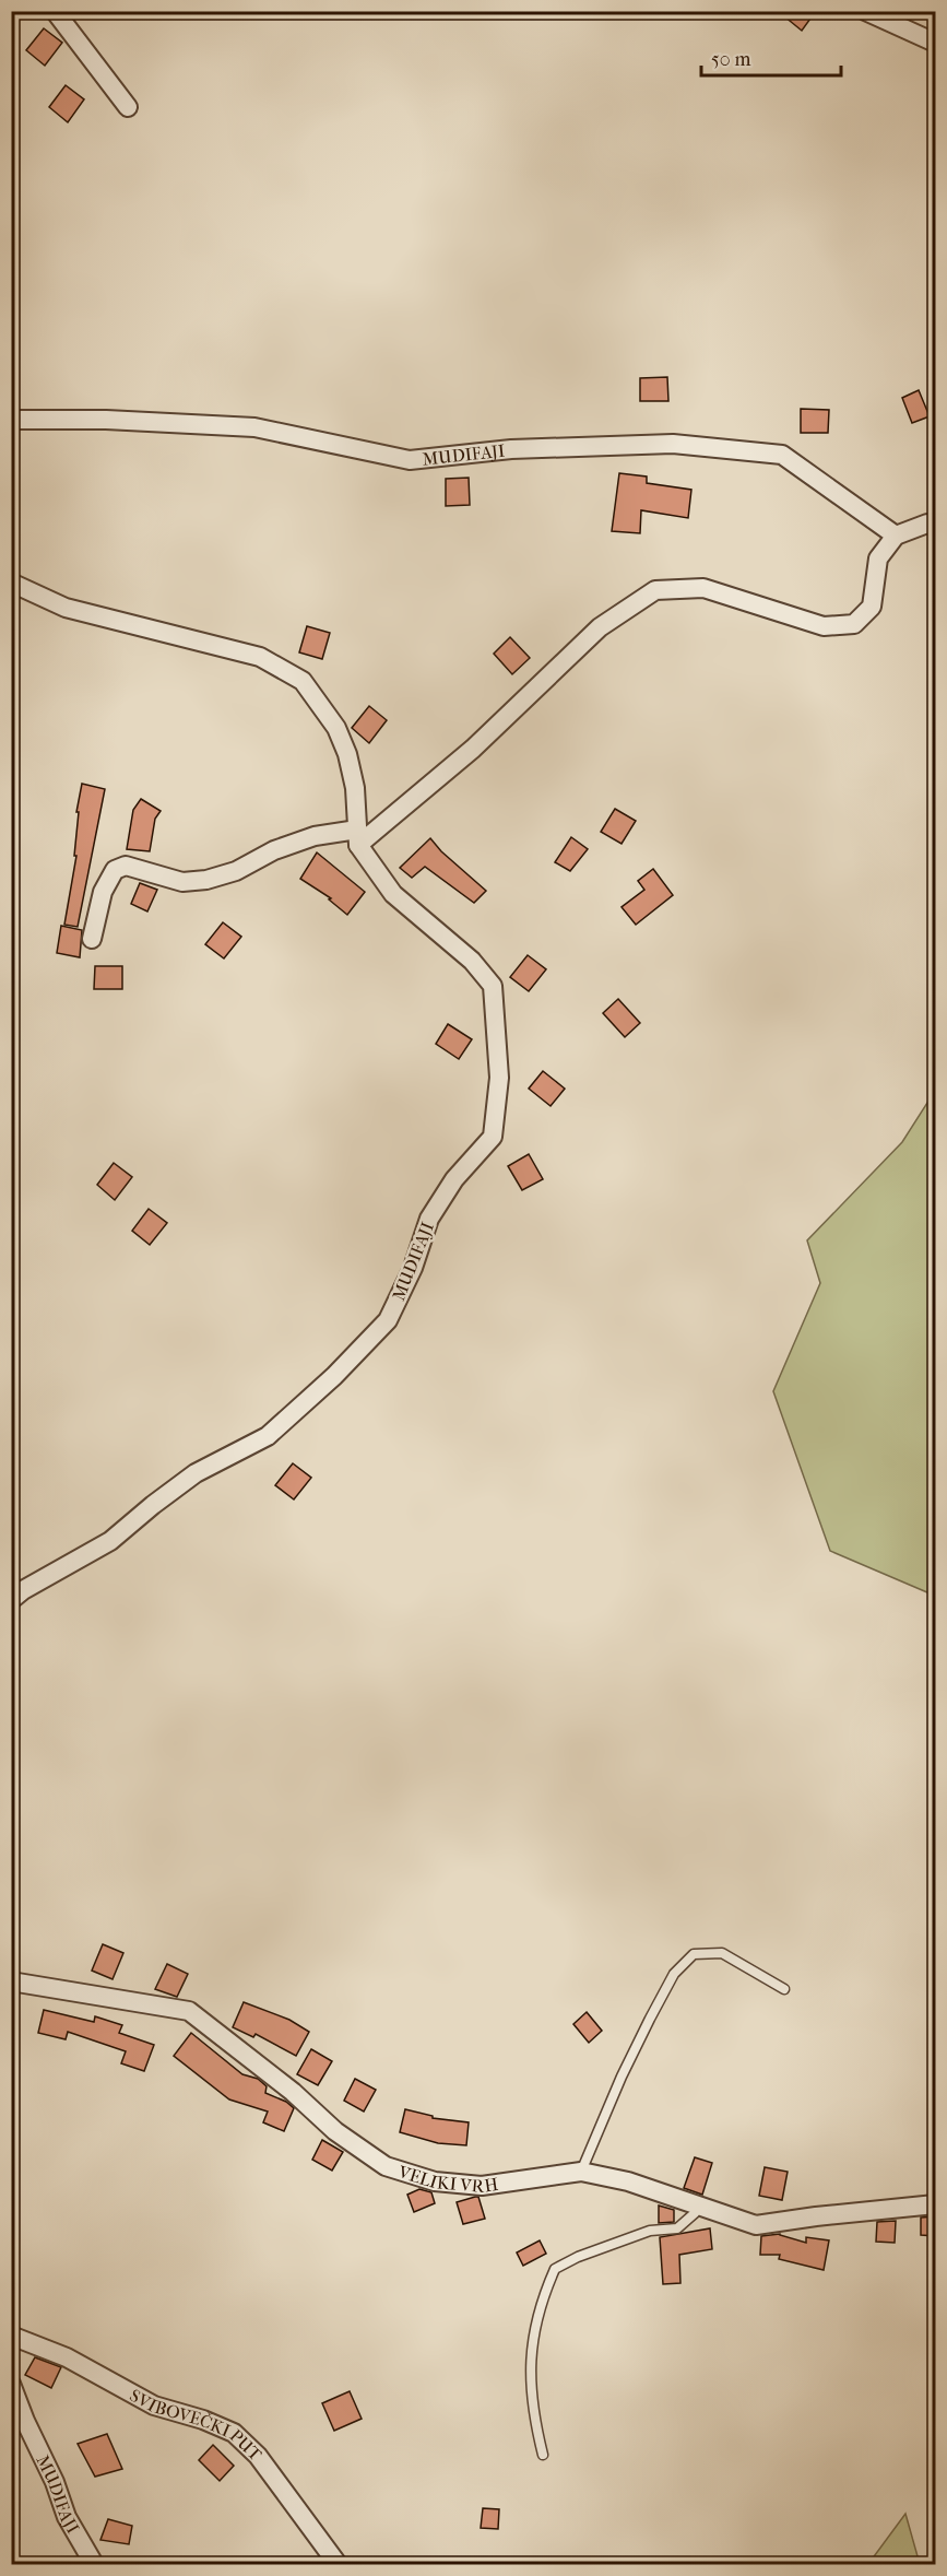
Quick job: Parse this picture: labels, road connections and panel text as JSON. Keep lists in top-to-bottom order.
{
  "streets": {
    "street": ["MUDIFAJI", "VELIKI VRH", "SVIBOVEČKI PUT"]
  },
  "scale_bar": "50 m"
}
